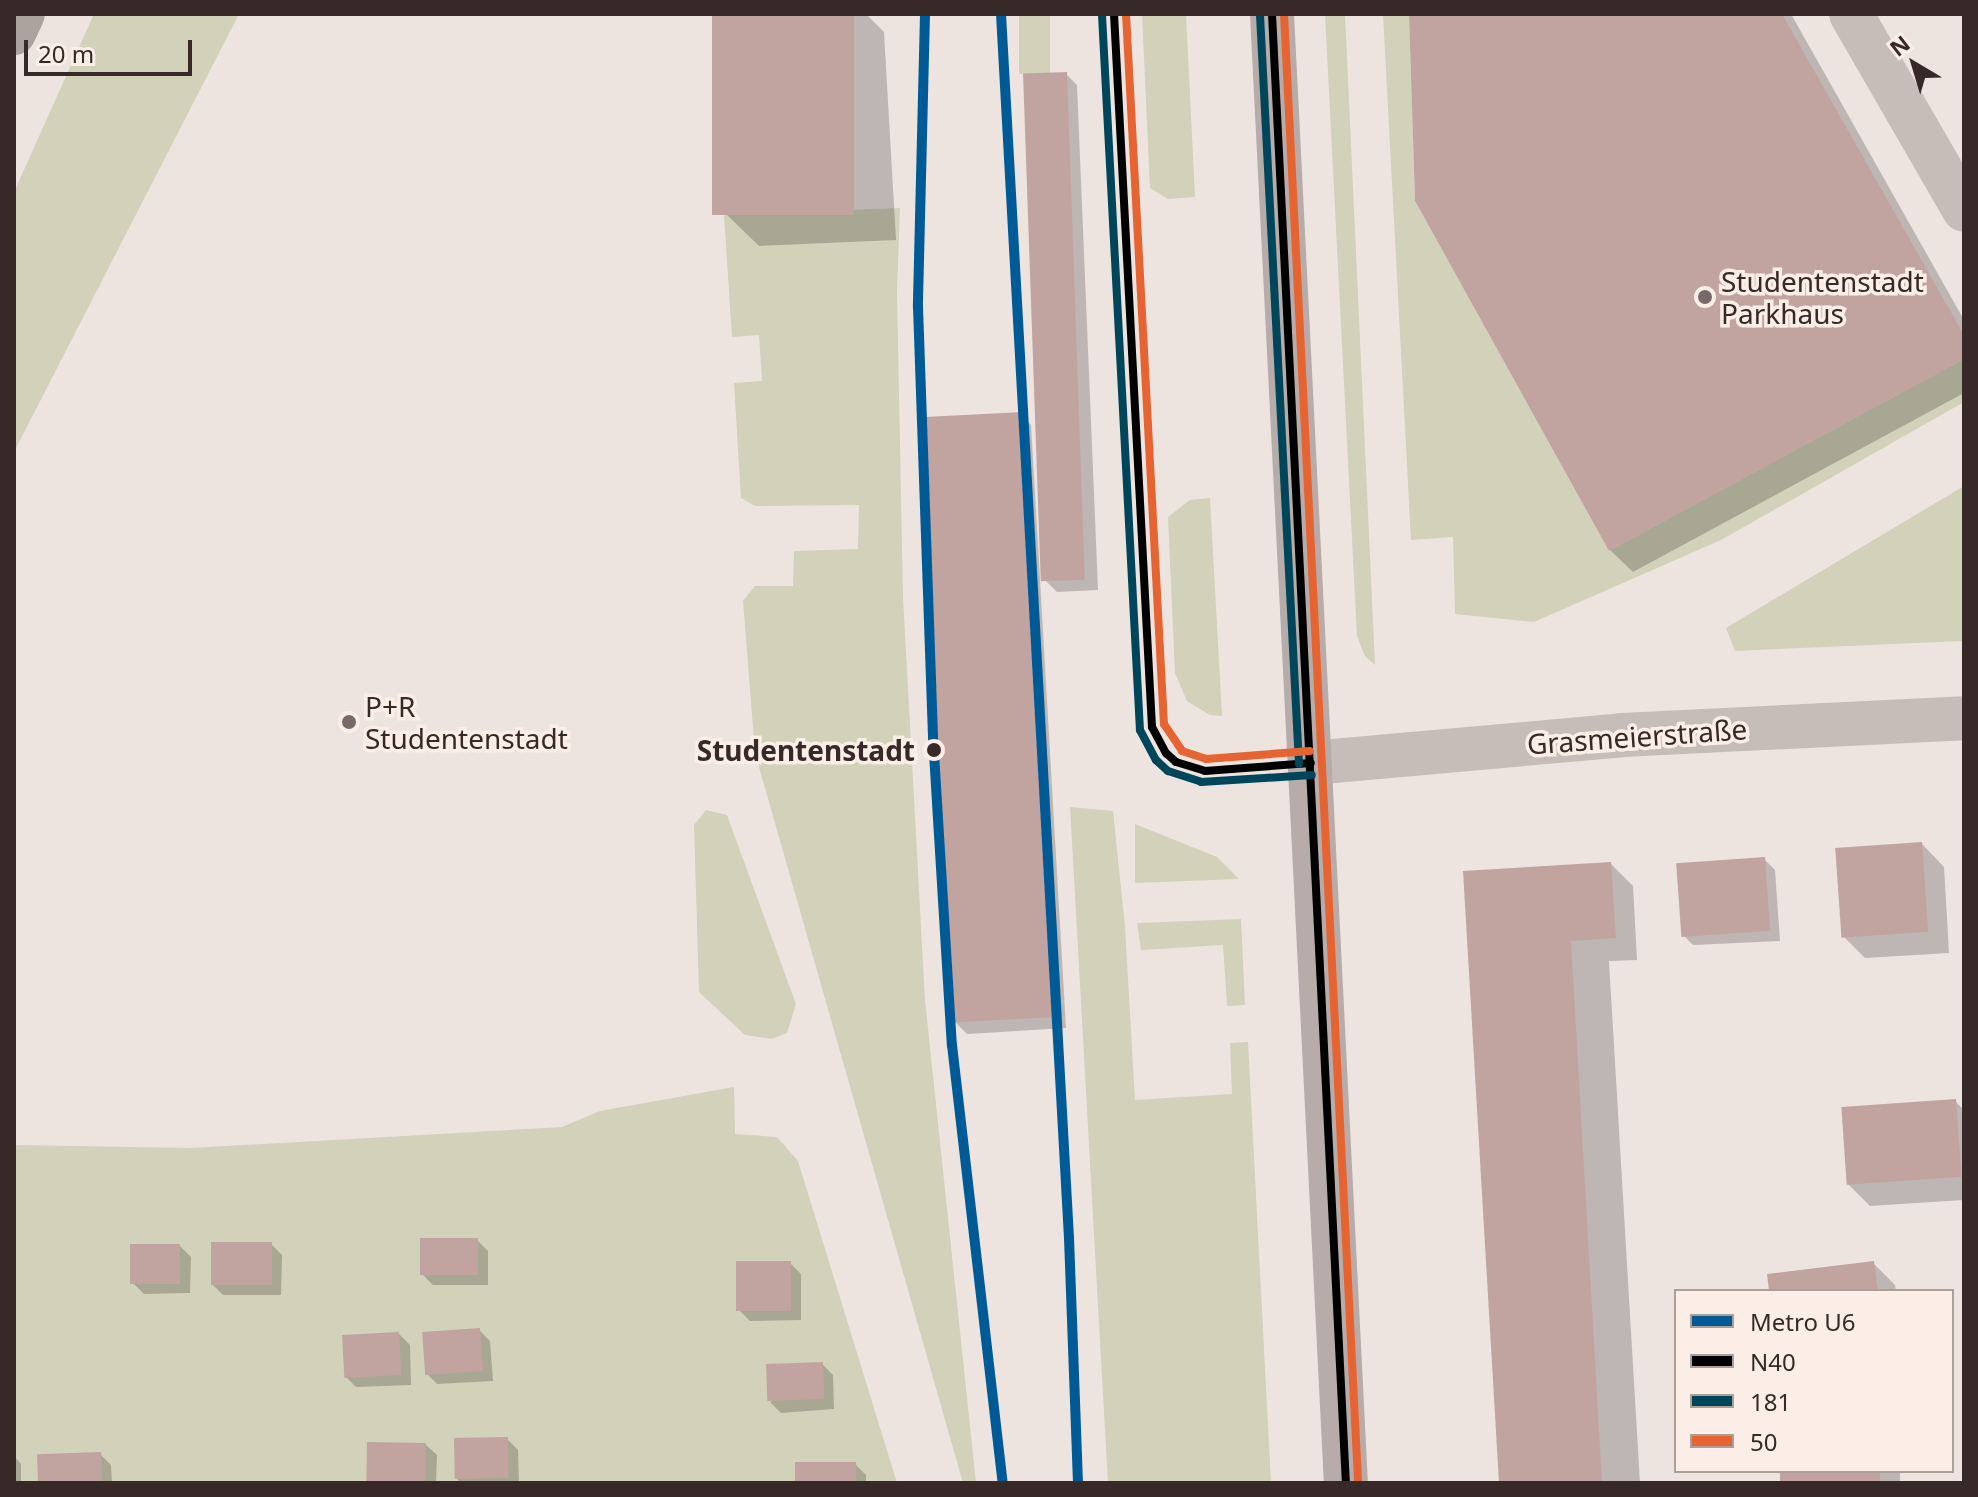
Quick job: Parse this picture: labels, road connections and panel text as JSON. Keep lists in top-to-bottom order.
{
  "streets": {
    "street": ["Grasmeierstraße"]
  },
  "places": ["Studentenstadt Parkhaus", "P+R Studentenstadt", "Studentenstadt"],
  "lines": [
    "metro line U6",
    "transit line N40",
    "transit line 50",
    "transit line 181"
  ],
  "legend": [
    "Metro U6",
    "N40",
    "181",
    "50"
  ],
  "scale_bar": "20 m",
  "north": "top left"
}
